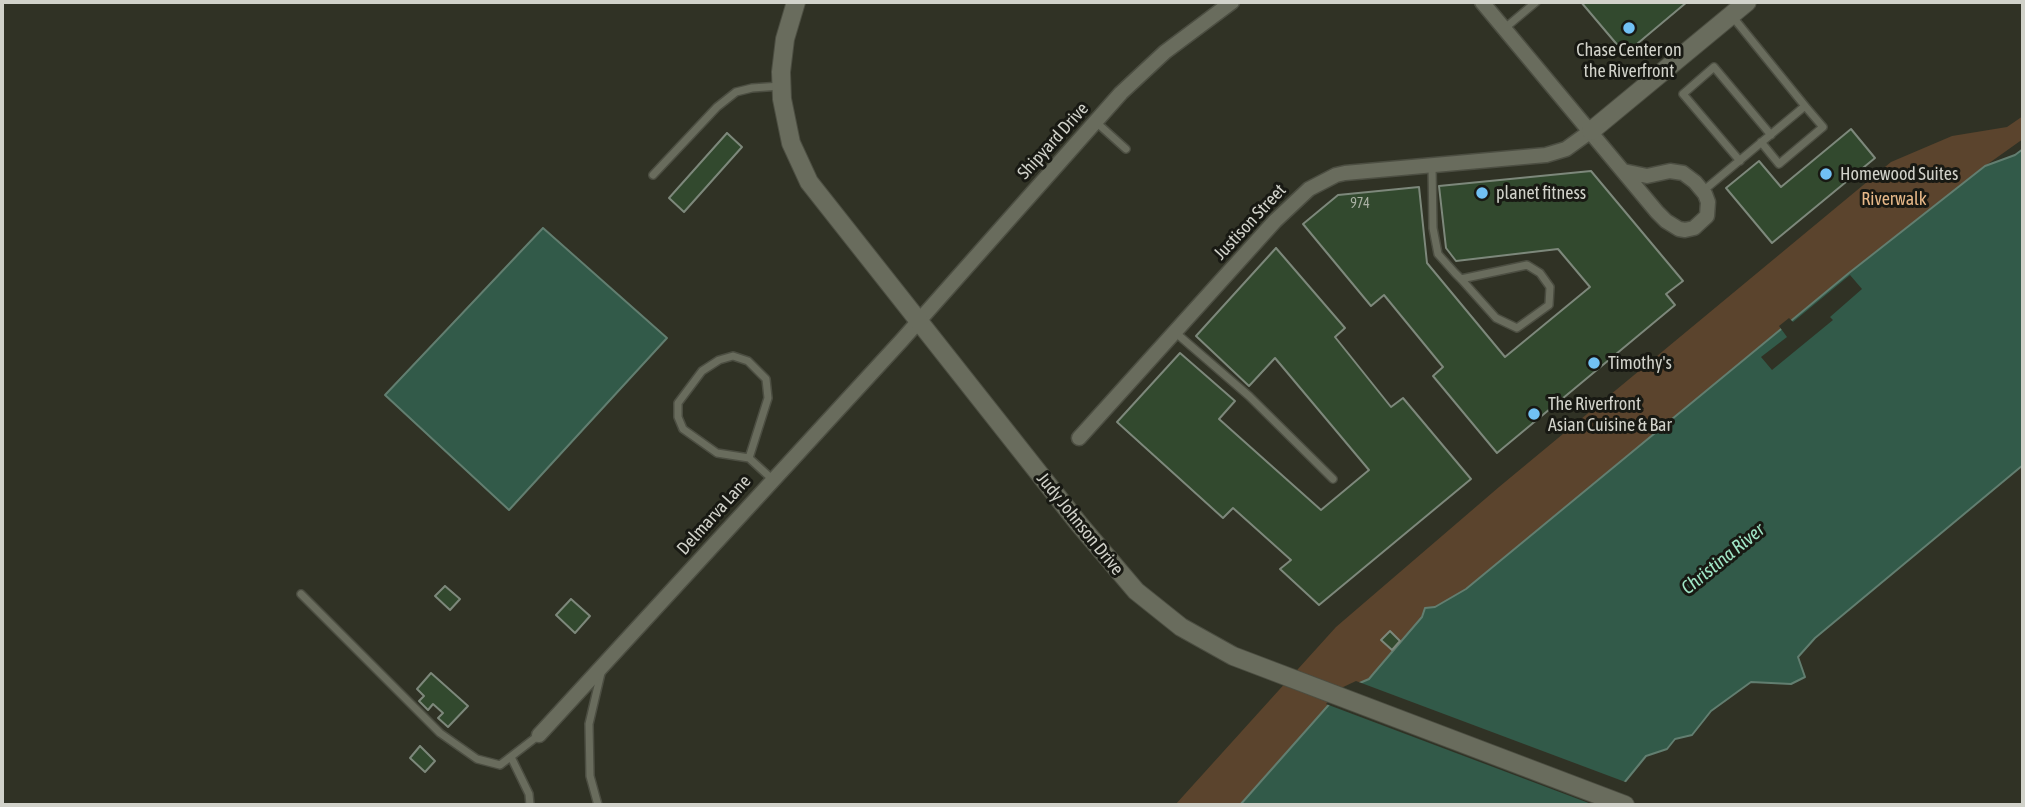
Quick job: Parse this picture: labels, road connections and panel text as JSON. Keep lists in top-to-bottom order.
{
  "streets": {
    "street": [
      "Shipyard Drive",
      "Justison Street",
      "Delmarva Lane",
      "Judy Johnson Drive"
    ]
  },
  "crossings": [
    ["Shipyard Drive", "Delmarva Lane"],
    ["Shipyard Drive", "Judy Johnson Drive"],
    ["Delmarva Lane", "Judy Johnson Drive"]
  ],
  "water": ["Christina River"],
  "parks": ["Riverwalk"],
  "places": [
    "Chase Center on the Riverfront",
    "Homewood Suites",
    "planet fitness",
    "Timothy's",
    "The Riverfront Asian Cuisine & Bar"
  ],
  "house_numbers": ["974"]
}
